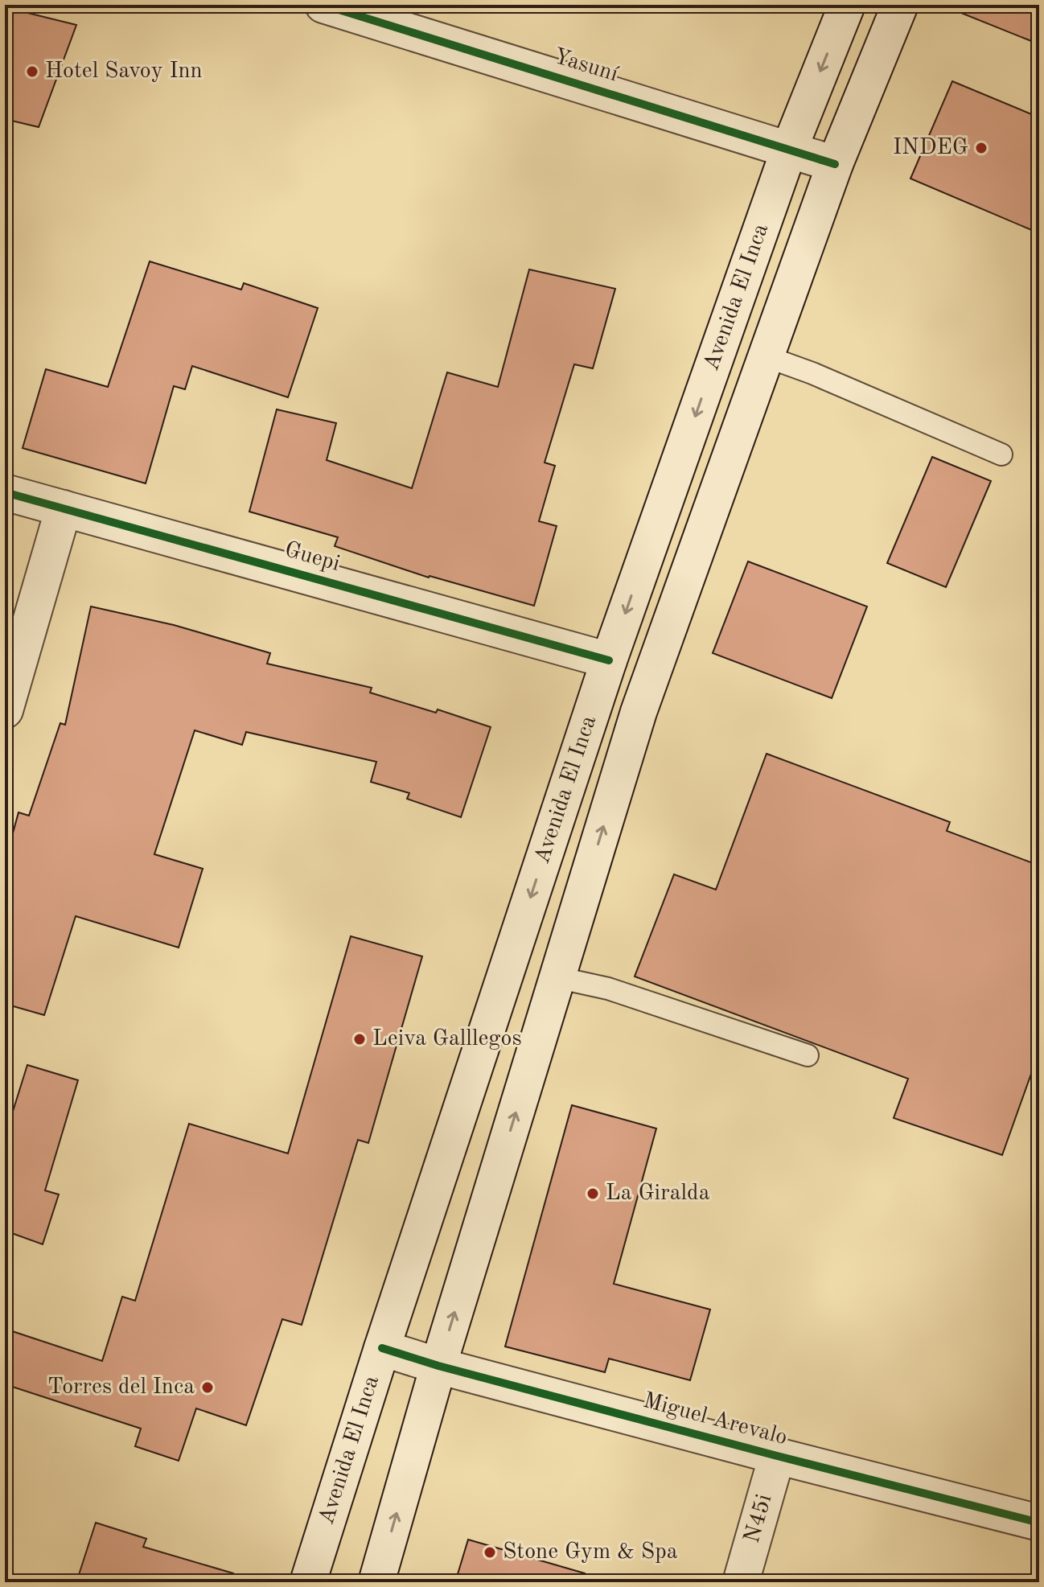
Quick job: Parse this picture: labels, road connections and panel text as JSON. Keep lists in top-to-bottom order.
{
  "streets": {
    "main road": [
      "Yasuní",
      "Avenida El Inca",
      "Guepi",
      "Miguel Arevalo",
      "N45i"
    ]
  },
  "crossings": [
    ["Yasuní", "Avenida El Inca"],
    ["Avenida El Inca", "Guepi"],
    ["Avenida El Inca", "Miguel Arevalo"],
    ["Miguel Arevalo", "N45i"]
  ],
  "places": [
    "Hotel Savoy Inn",
    "INDEG",
    "Leiva Galllegos",
    "La Giralda",
    "Torres del Inca",
    "Stone Gym & Spa"
  ]
}
